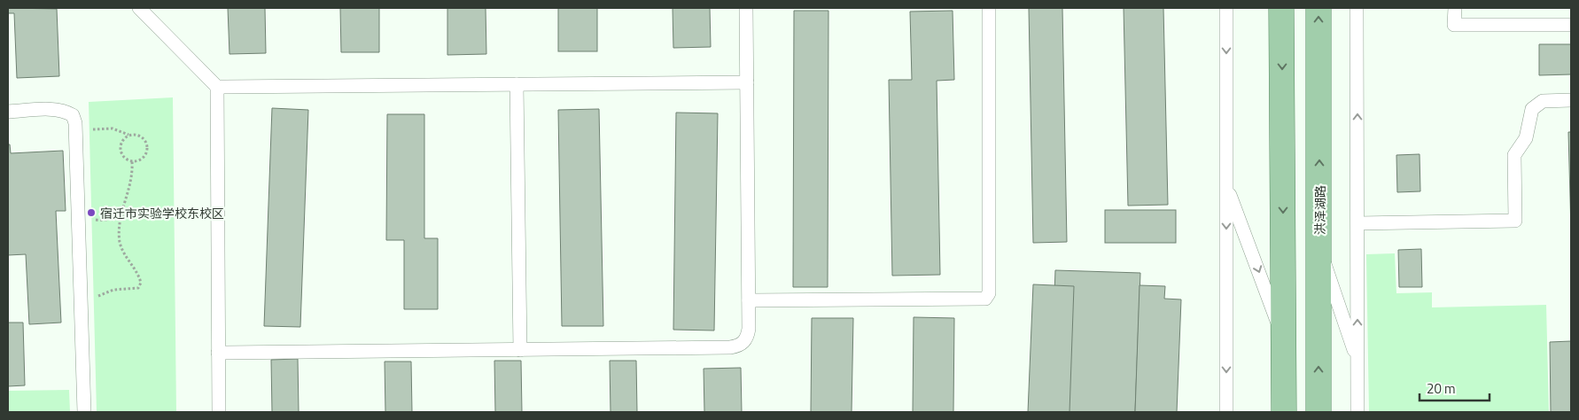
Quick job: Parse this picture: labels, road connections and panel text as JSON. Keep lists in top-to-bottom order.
{
  "streets": {
    "main road": ["洪泽湖路"]
  },
  "places": ["宿迁市实验学校东校区"],
  "scale_bar": "20 m"
}
